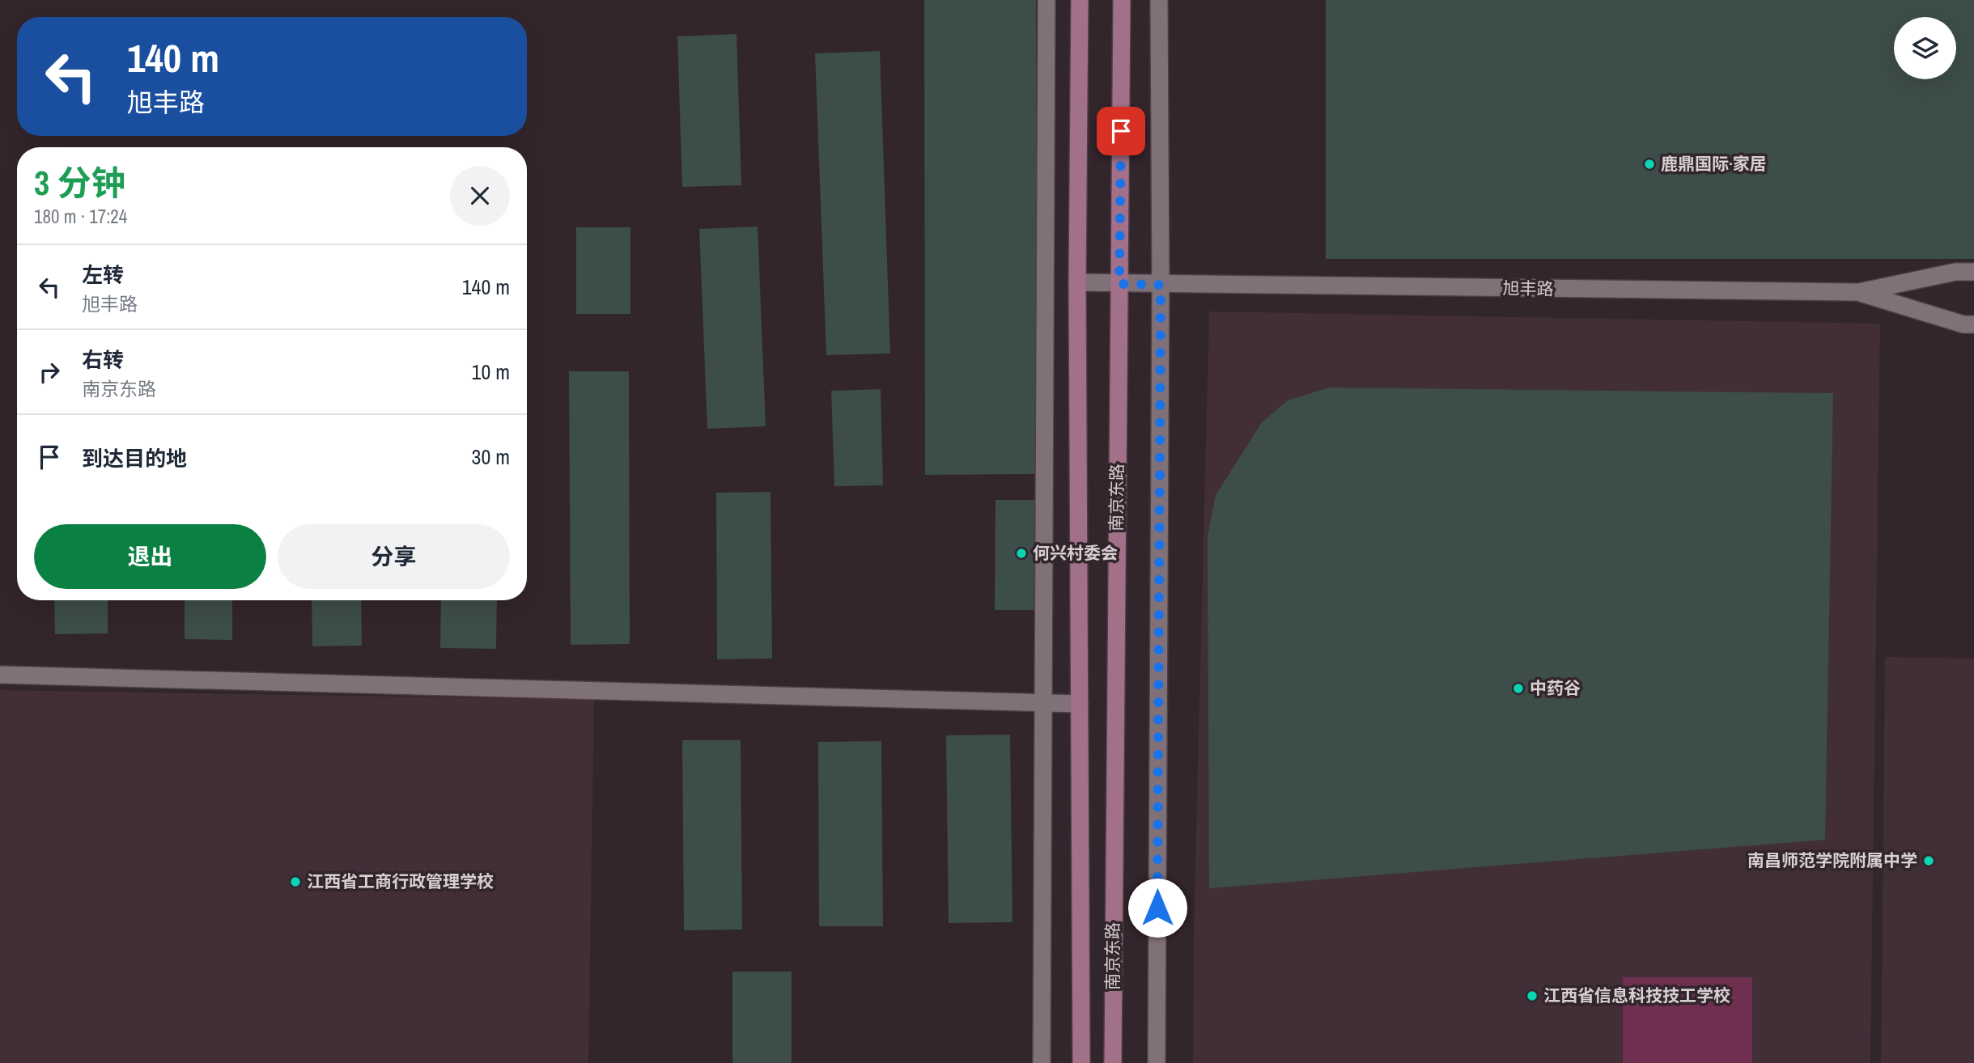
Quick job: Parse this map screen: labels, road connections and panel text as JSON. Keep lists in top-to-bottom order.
{
  "streets": {
    "main road": ["南京东路"],
    "street": ["旭丰路"]
  },
  "crossings": [
    ["旭丰路", "南京东路"]
  ],
  "places": [
    "鹿鼎国际·家居",
    "何兴村委会",
    "中药谷",
    "南昌师范学院附属中学",
    "江西省工商行政管理学校",
    "江西省信息科技技工学校"
  ],
  "page": {
    "turn": ["140 m", "旭丰路"],
    "heading": ["3 分钟", "180 m · 17:24"],
    "list": [
      {
        "name": "左转",
        "note": "旭丰路",
        "value": "140 m"
      },
      {
        "name": "右转",
        "note": "南京东路",
        "value": "10 m"
      },
      {
        "name": "到达目的地",
        "value": "30 m"
      }
    ],
    "buttons": ["退出", "分享"]
  }
}
